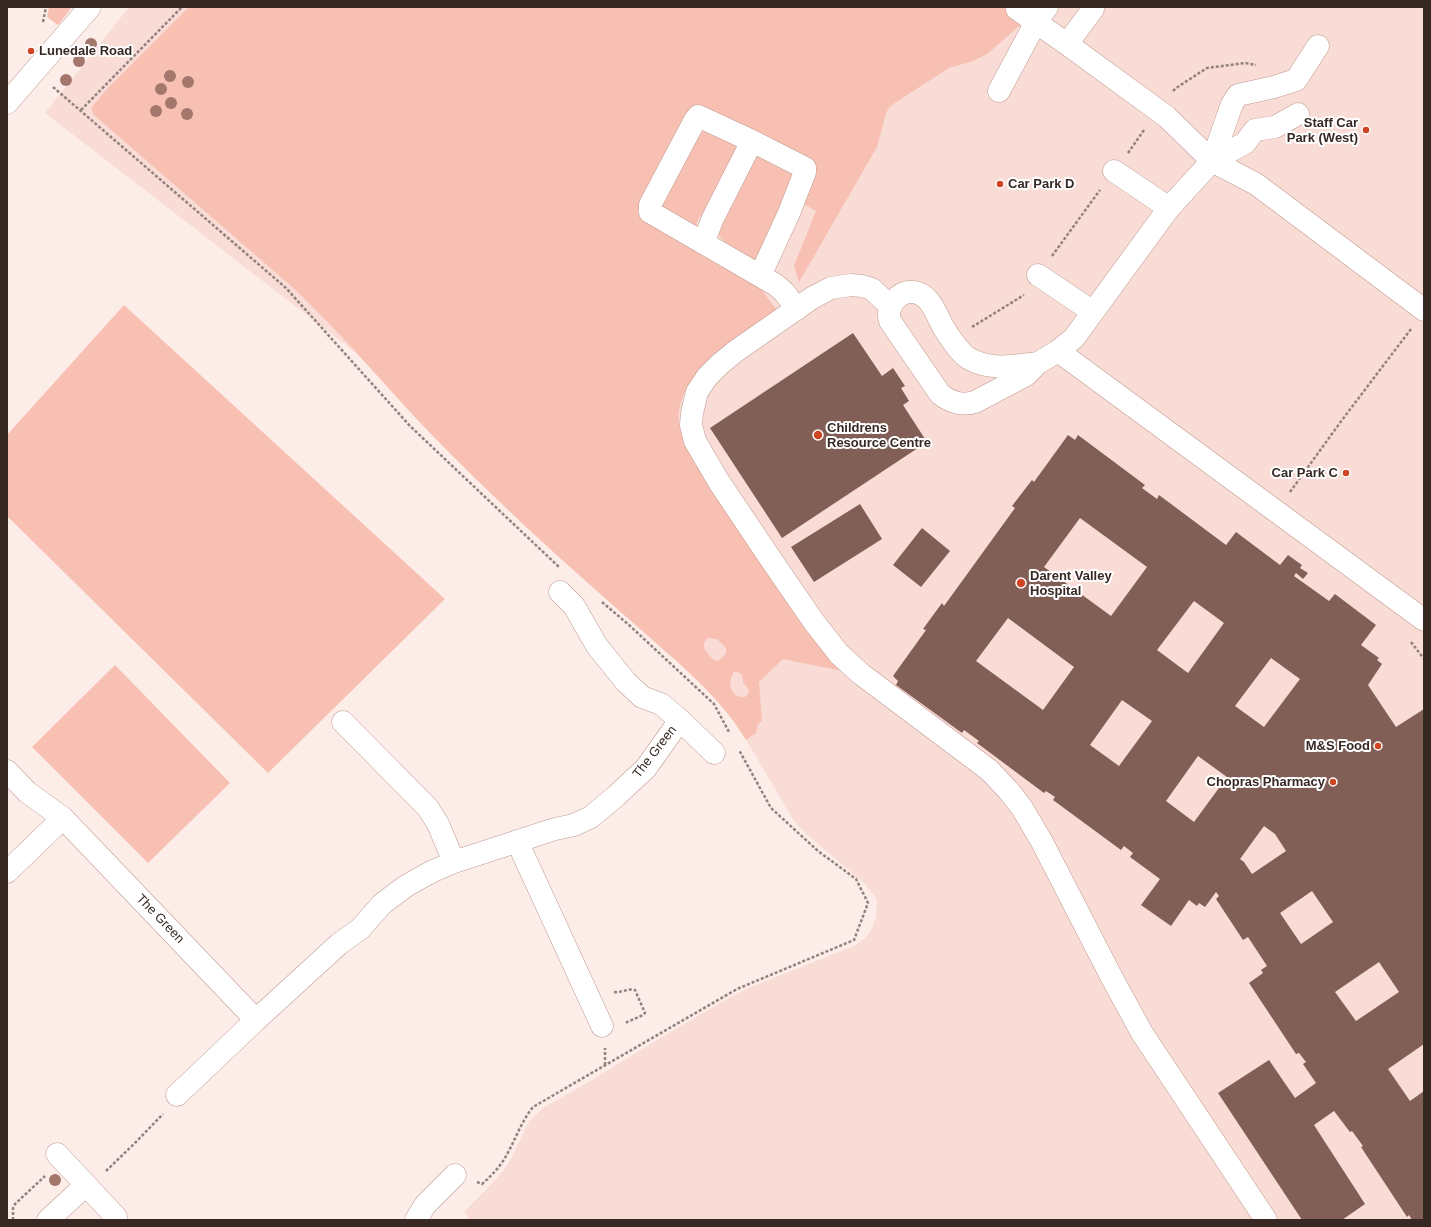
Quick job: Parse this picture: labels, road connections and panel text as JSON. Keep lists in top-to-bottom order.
{
  "streets": {
    "street": ["The Green"]
  },
  "places": [
    "Lunedale Road",
    "Staff Car Park (West)",
    "Car Park D",
    "Childrens Resource Centre",
    "Car Park C",
    "Darent Valley Hospital",
    "M&S Food",
    "Chopras Pharmacy"
  ]
}
